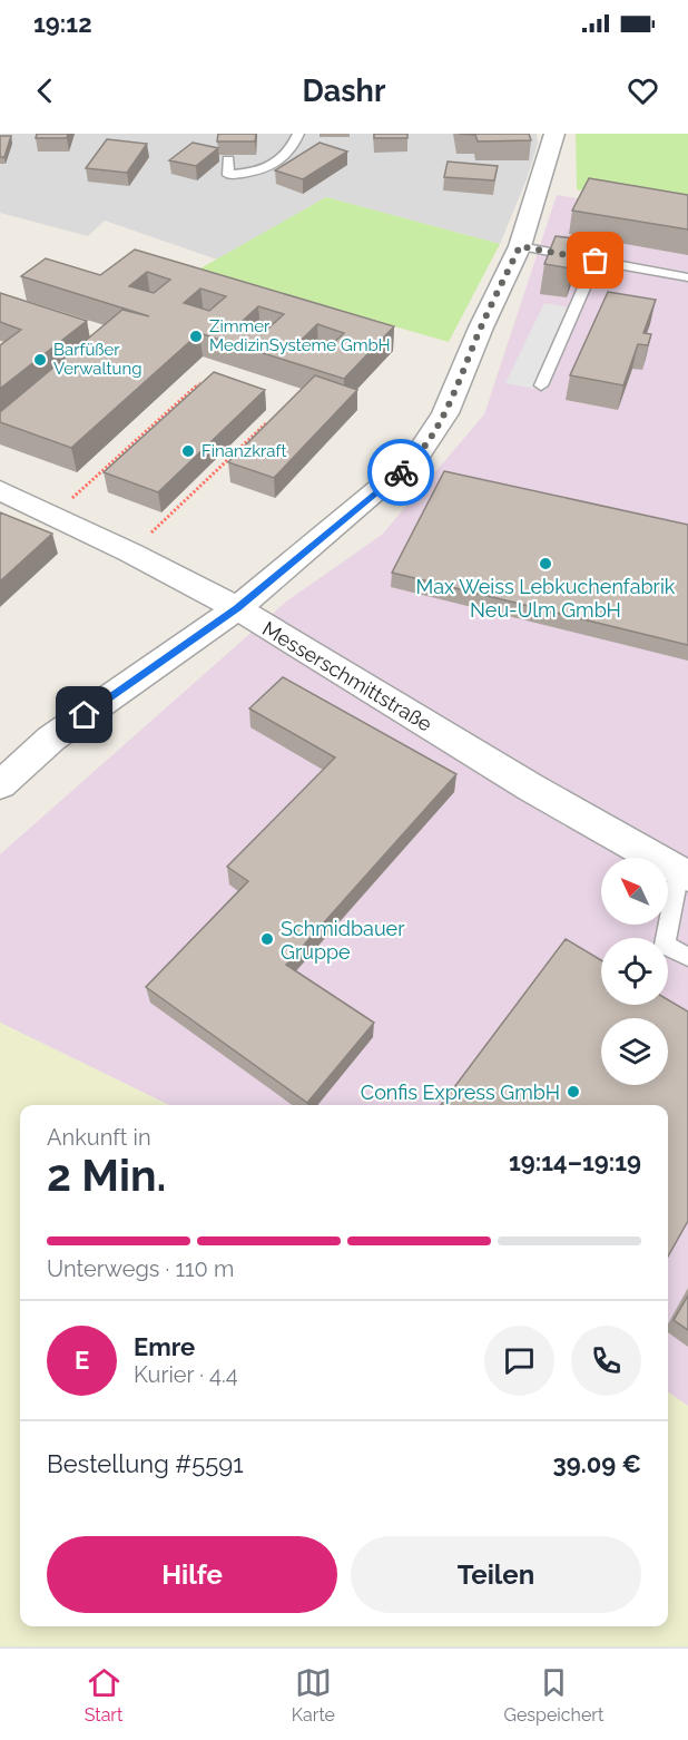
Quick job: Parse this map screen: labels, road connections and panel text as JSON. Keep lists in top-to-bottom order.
{
  "streets": {
    "street": ["Messerschmittstraße"]
  },
  "places": [
    "Zimmer MedizinSysteme GmbH",
    "Barfüßer Verwaltung",
    "Finanzkraft",
    "Max Weiss Lebkuchenfabrik Neu-Ulm GmbH",
    "Schmidbauer Gruppe",
    "Confis Express GmbH"
  ],
  "north": "top left",
  "page": {
    "status": "19:12",
    "header": "Dashr",
    "heading": ["2 Min.", "Ankunft in", "19:14–19:19"],
    "panel": [
      "Emre",
      "Kurier · 4.4",
      "Bestellung #5591",
      "39.09 €"
    ],
    "bar": "Unterwegs · 110 m",
    "round": "E",
    "buttons": ["Hilfe", "Teilen"],
    "tabs": ["Start", "Karte", "Gespeichert"]
  }
}
